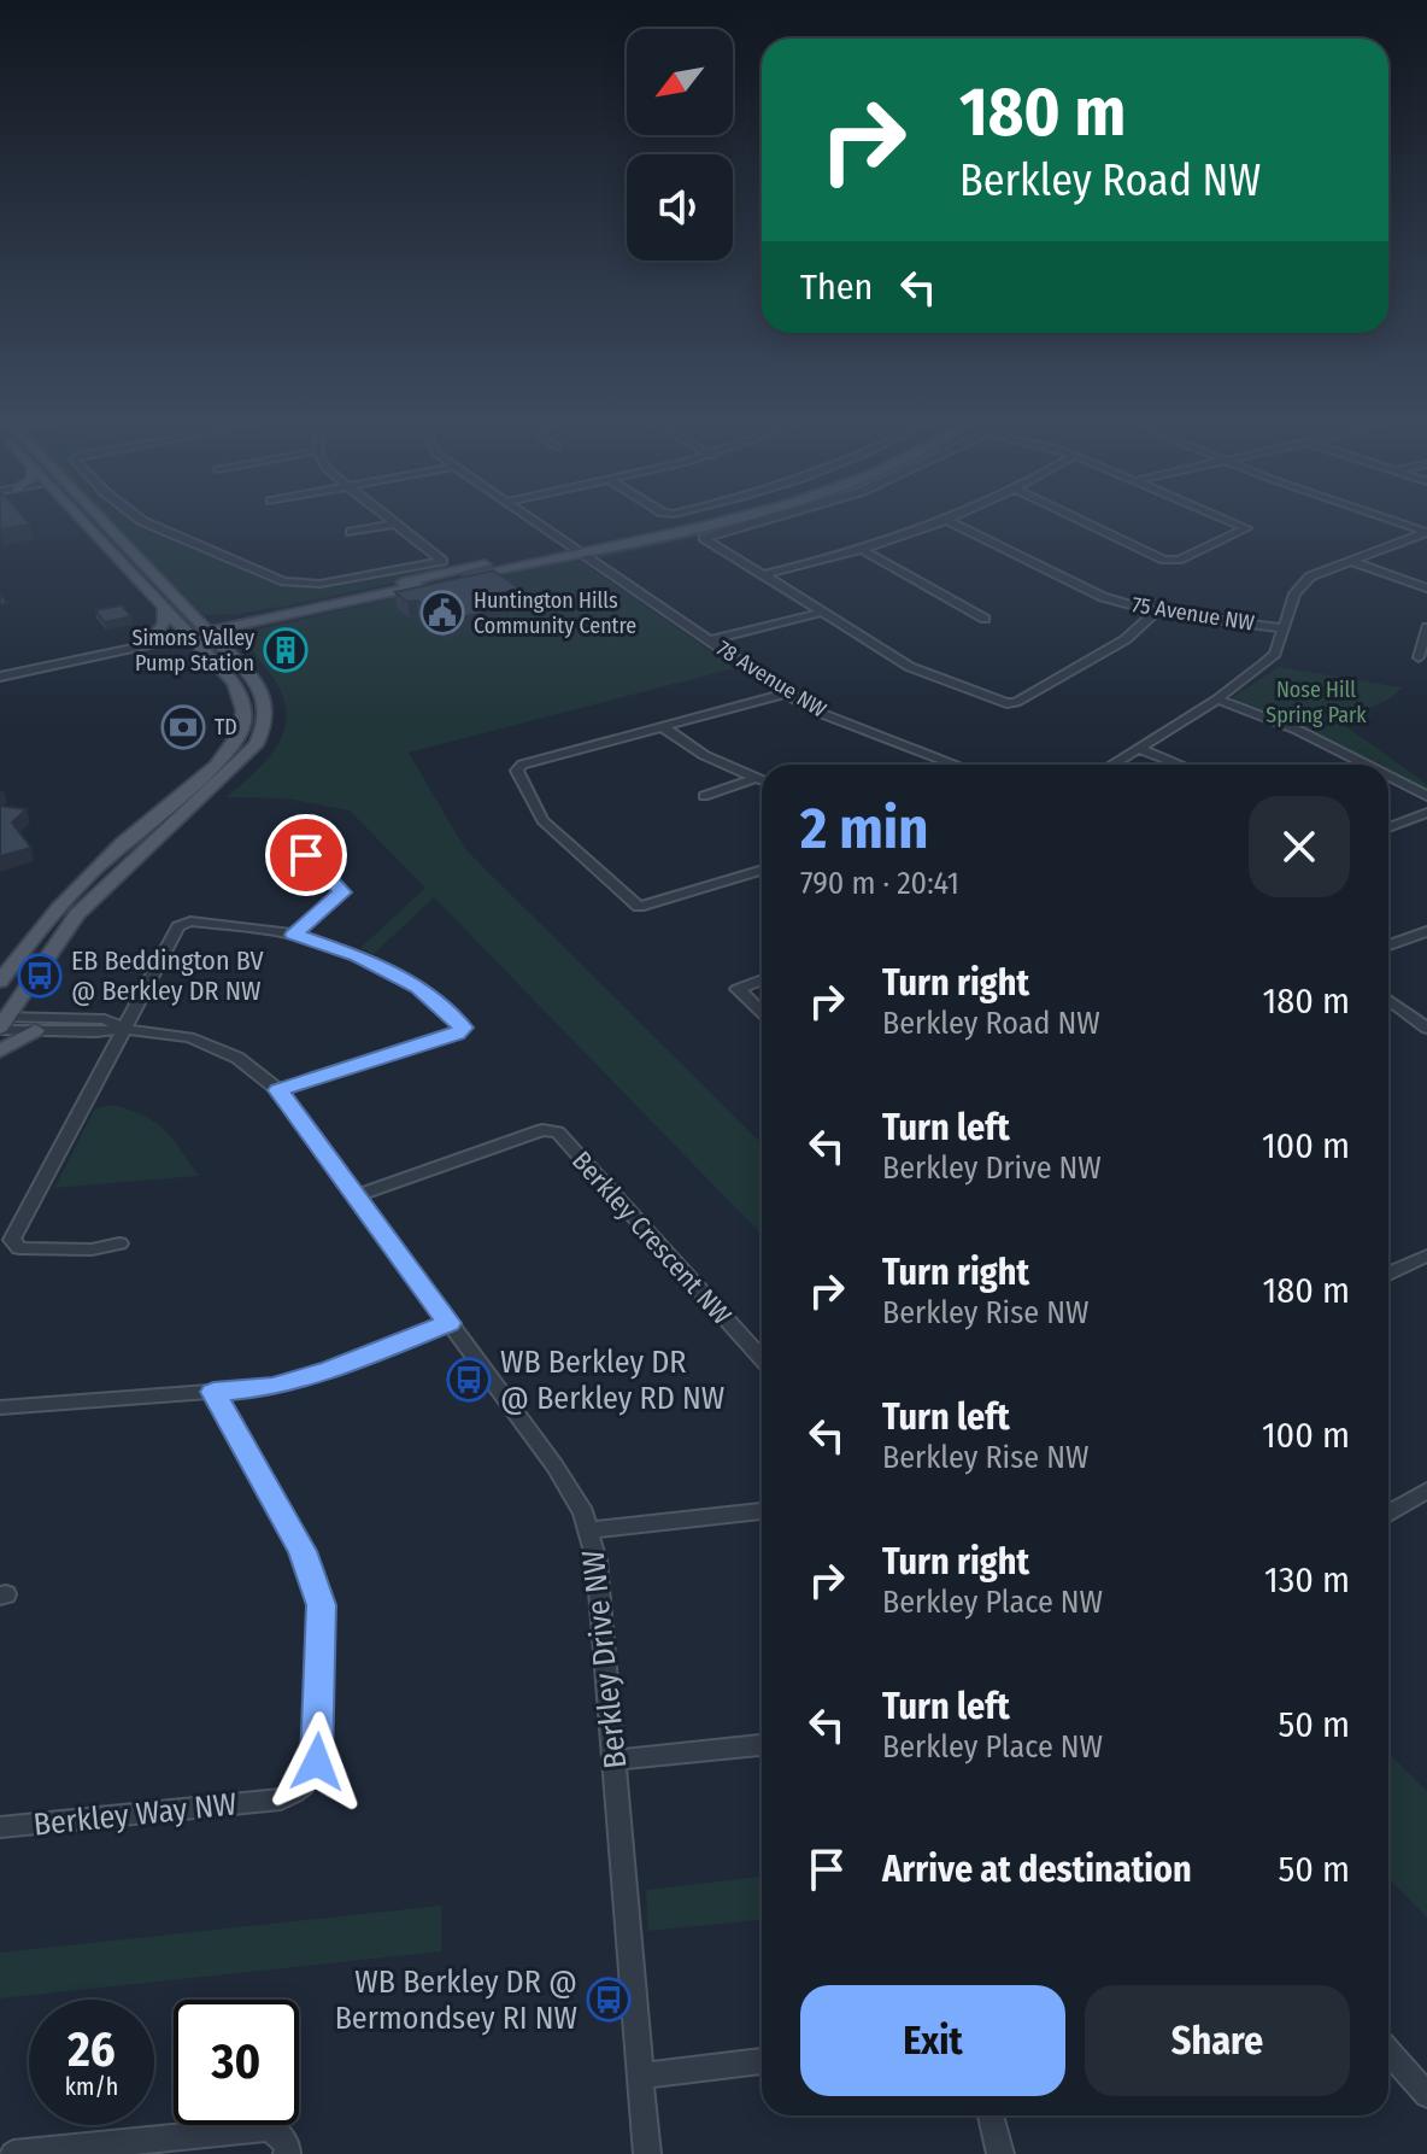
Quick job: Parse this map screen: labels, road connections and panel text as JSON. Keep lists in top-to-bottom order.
{
  "streets": {
    "street": [
      "75 Avenue NW",
      "78 Avenue NW",
      "Berkley Crescent NW",
      "Berkley Drive NW",
      "Berkley Way NW"
    ]
  },
  "crossings": [
    ["Berkley Crescent NW", "Berkley Drive NW"]
  ],
  "parks": ["Nose Hill Spring Park"],
  "places": {
    "public building": ["Huntington Hills Community Centre"],
    "building": ["Simons Valley Pump Station"],
    "bank": ["TD"],
    "bus stop": ["EB Beddington BV @ Berkley DR NW", "WB Berkley DR @ Berkley RD NW", "WB Berkley DR @ Bermondsey RI NW"]
  },
  "north": "bottom left",
  "page": {
    "turn": ["180 m", "Berkley Road NW"],
    "then": "Then",
    "heading": ["2 min", "790 m · 20:41"],
    "list": [
      {
        "name": "Turn right",
        "note": "Berkley Road NW",
        "value": "180 m"
      },
      {
        "name": "Turn left",
        "note": "Berkley Drive NW",
        "value": "100 m"
      },
      {
        "name": "Turn right",
        "note": "Berkley Rise NW",
        "value": "180 m"
      },
      {
        "name": "Turn left",
        "note": "Berkley Rise NW",
        "value": "100 m"
      },
      {
        "name": "Turn right",
        "note": "Berkley Place NW",
        "value": "130 m"
      },
      {
        "name": "Turn left",
        "note": "Berkley Place NW",
        "value": "50 m"
      },
      {
        "name": "Arrive at destination",
        "value": "50 m"
      }
    ],
    "buttons": ["Exit", "Share"],
    "speed": "26 km/h",
    "limit": "30"
  }
}
